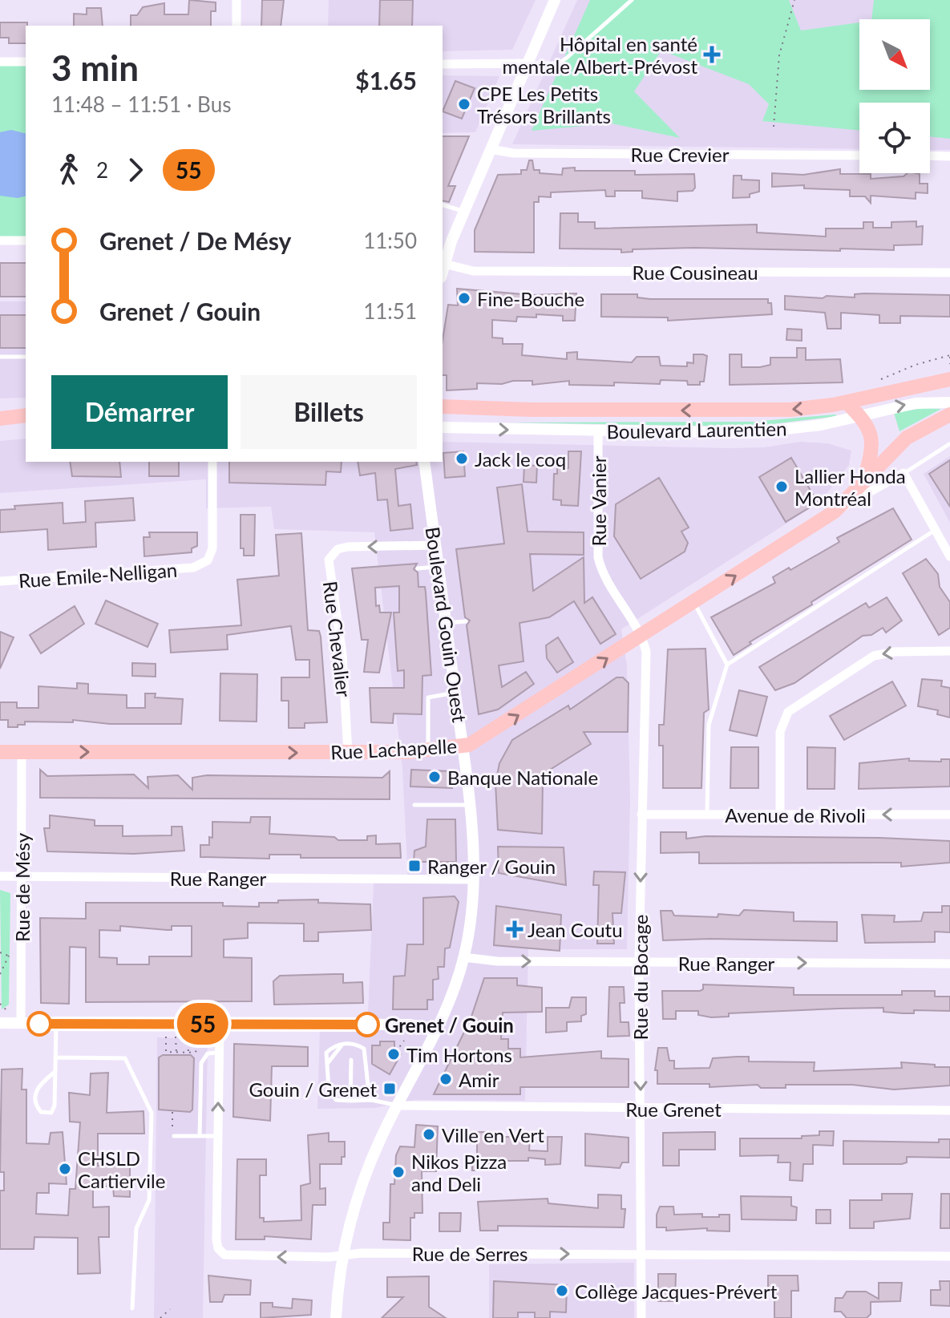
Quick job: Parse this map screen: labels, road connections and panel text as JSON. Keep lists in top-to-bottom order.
{
  "streets": {
    "main road": ["Boulevard Laurentien", "Rue Lachapelle"],
    "street": [
      "Rue Crevier",
      "Rue Cousineau",
      "Rue Vanier",
      "Rue Emile-Nelligan",
      "Boulevard Gouin Ouest",
      "Rue Chevalier",
      "Avenue de Rivoli",
      "Rue Ranger",
      "Rue de Mésy",
      "Rue du Bocage",
      "Rue Grenet",
      "Rue de Serres"
    ]
  },
  "crossings": [
    ["Boulevard Laurentien", "Rue Vanier"],
    ["Rue Vanier", "Rue Lachapelle"],
    ["Rue Vanier", "Rue du Bocage"],
    ["Boulevard Gouin Ouest", "Rue Chevalier"],
    ["Boulevard Gouin Ouest", "Rue Lachapelle"],
    ["Boulevard Gouin Ouest", "Rue Ranger"],
    ["Boulevard Gouin Ouest", "Rue Grenet"],
    ["Boulevard Gouin Ouest", "Rue de Serres"],
    ["Rue Chevalier", "Rue Lachapelle"],
    ["Rue Lachapelle", "Rue de Mésy"],
    ["Rue Lachapelle", "Rue du Bocage"],
    ["Avenue de Rivoli", "Rue du Bocage"],
    ["Rue Ranger", "Rue de Mésy"],
    ["Rue Ranger", "Rue du Bocage"],
    ["Rue du Bocage", "Rue Grenet"],
    ["Rue du Bocage", "Rue de Serres"]
  ],
  "one_way": [
    "Rue Lachapelle",
    "Avenue de Rivoli",
    "Rue Ranger",
    "Rue du Bocage"
  ],
  "places": {
    "health": ["Hôpital en santé mentale Albert-Prévost", "Jean Coutu"],
    "other": [
      "CPE Les Petits Trésors Brillants",
      "Fine-Bouche",
      "Jack le coq",
      "Lallier Honda Montréal",
      "Banque Nationale",
      "Grenet / Gouin",
      "Tim Hortons",
      "Amir",
      "Ville en Vert",
      "CHSLD Cartiervile",
      "Nikos Pizza and Deli",
      "Collège Jacques-Prévert"
    ],
    "transit": ["Ranger / Gouin", "Gouin / Grenet"]
  },
  "lines": ["bus line 55"],
  "north": "bottom right",
  "page": {
    "on_map": "55",
    "heading": ["3 min", "11:48 – 11:51 · Bus", "$1.65"],
    "legs": ["2", "55"],
    "list": [
      {
        "name": "Grenet / De Mésy",
        "value": "11:50"
      },
      {
        "name": "Grenet / Gouin",
        "value": "11:51"
      }
    ],
    "buttons": ["Démarrer", "Billets"]
  }
}
